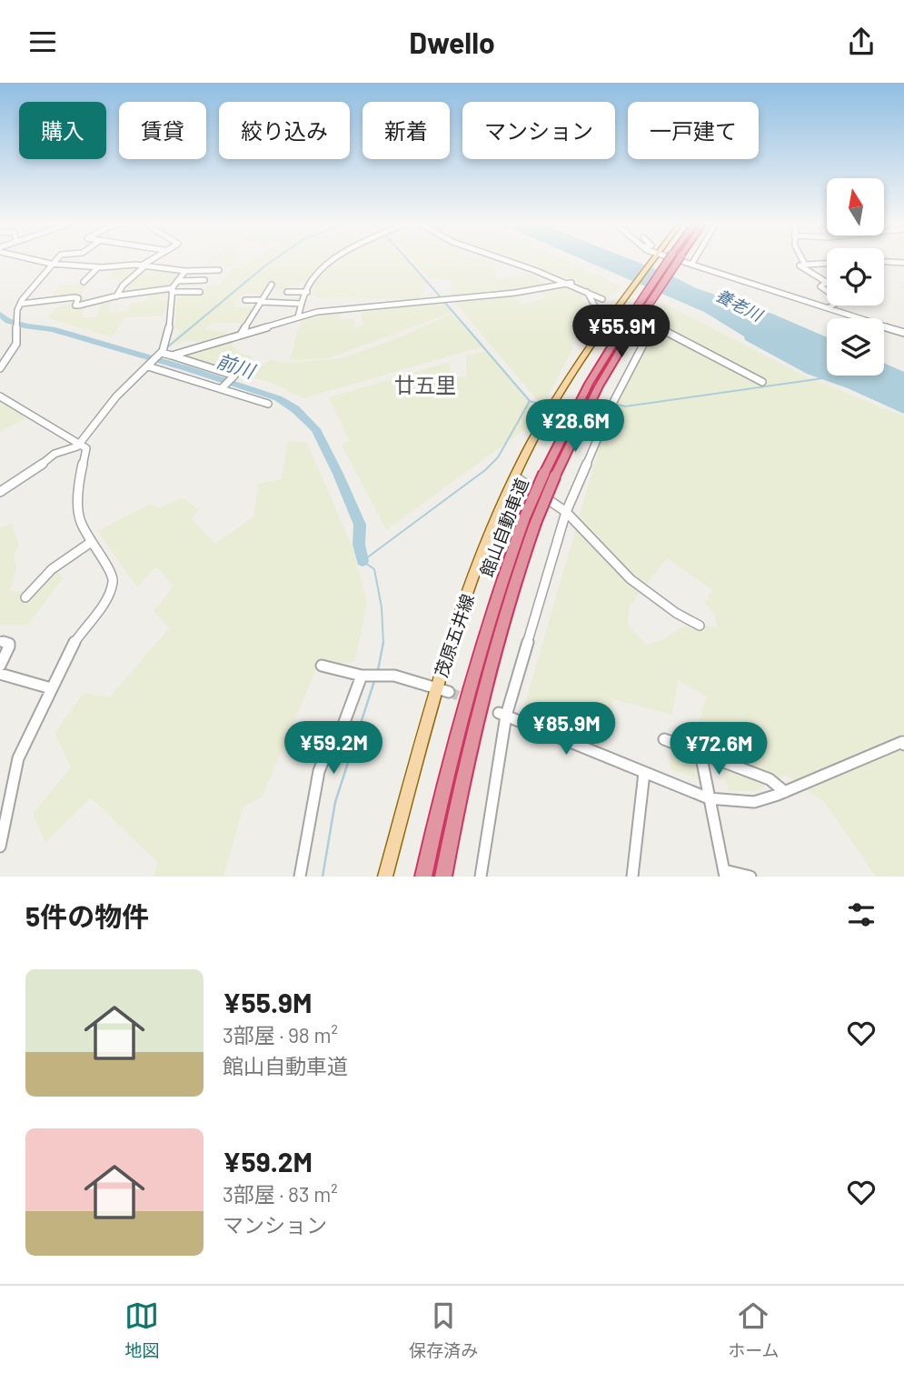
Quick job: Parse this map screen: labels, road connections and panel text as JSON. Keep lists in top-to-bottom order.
{
  "streets": {
    "highway": ["館山自動車道"],
    "main road": ["茂原五井線"]
  },
  "districts": ["廿五里"],
  "water": ["養老川", "前川"],
  "north": "top",
  "page": {
    "header": "Dwello",
    "chip": [
      "購入",
      "賃貸",
      "絞り込み",
      "新着",
      "マンション",
      "一戸建て"
    ],
    "price": [
      "¥55.9M",
      "¥28.6M",
      "¥85.9M",
      "¥59.2M",
      "¥72.6M"
    ],
    "heading": "5件の物件",
    "list": [
      {
        "name": "¥55.9M",
        "note": "3部屋 · 98 m² · 館山自動車道"
      },
      {
        "name": "¥59.2M",
        "note": "3部屋 · 83 m² · マンション"
      }
    ],
    "tabs": ["地図", "保存済み", "ホーム"]
  }
}
